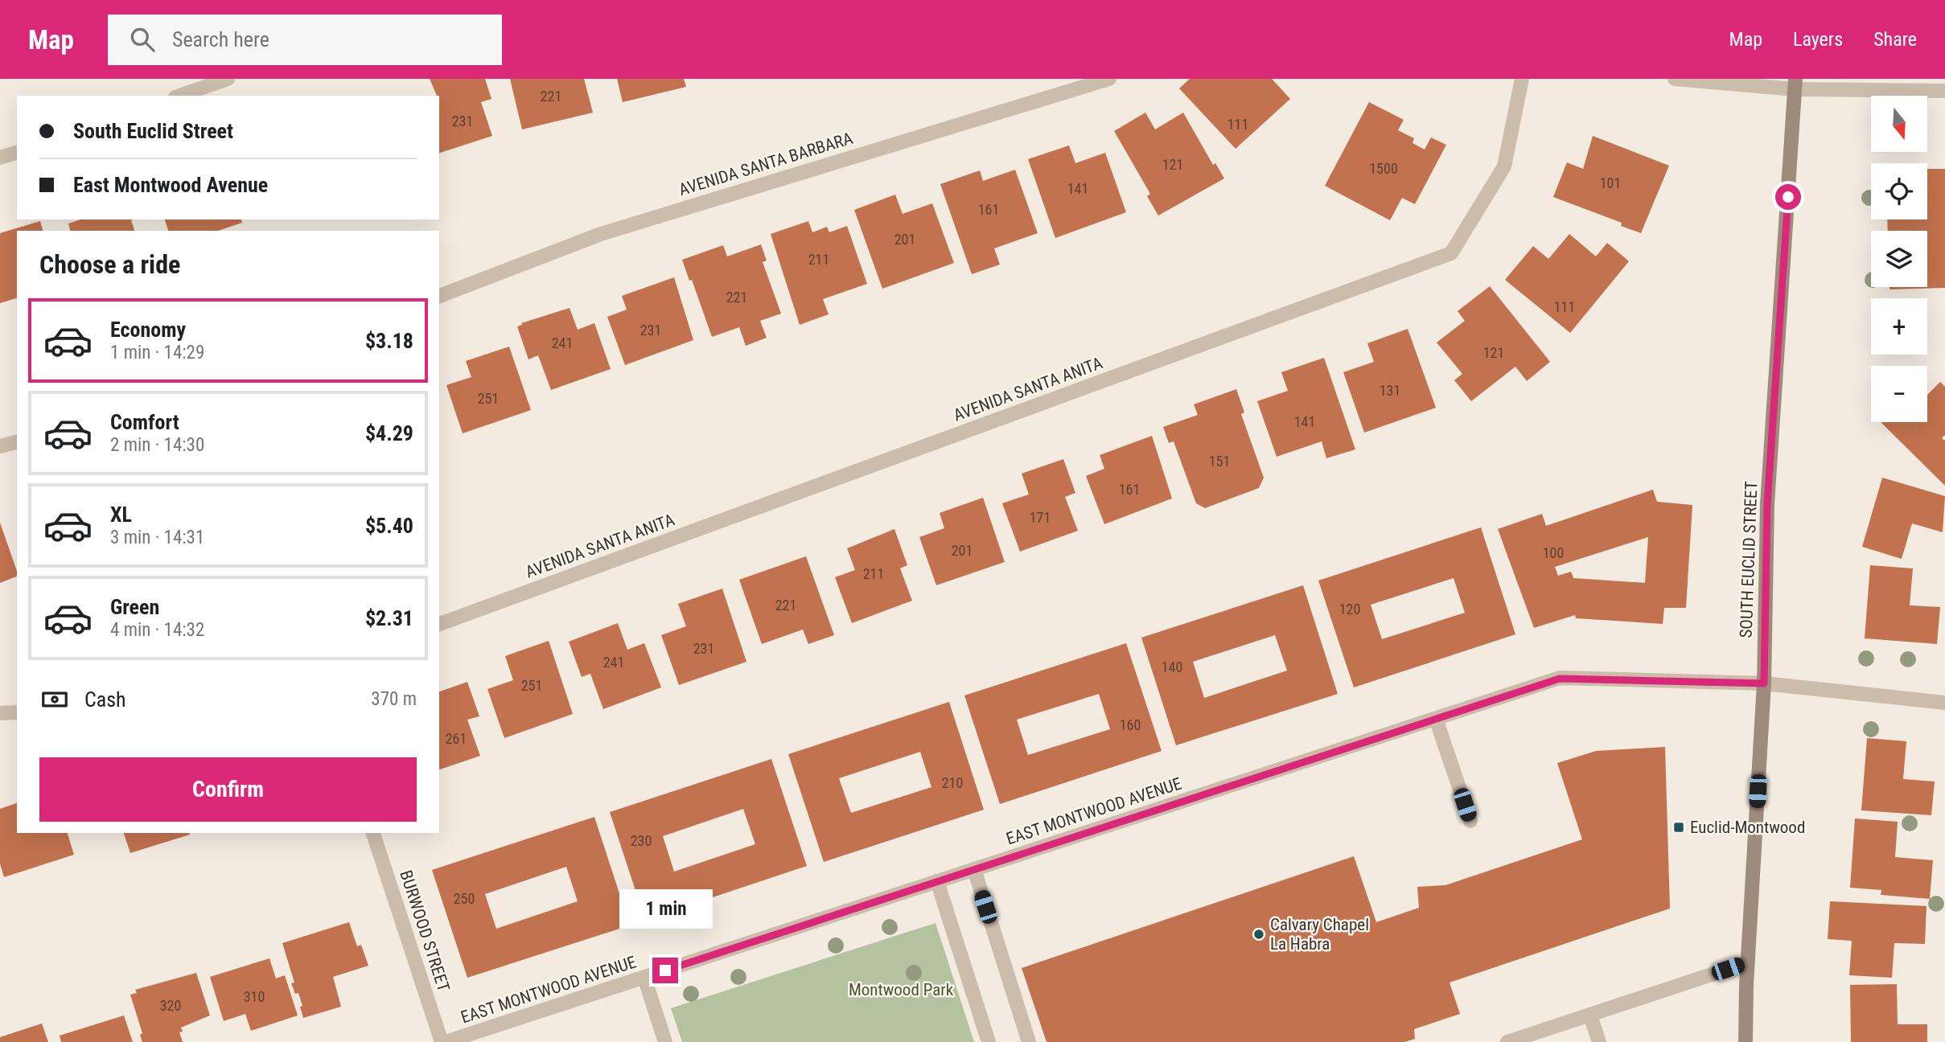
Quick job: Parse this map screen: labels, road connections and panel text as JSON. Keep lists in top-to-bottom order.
{
  "streets": {
    "main road": ["SOUTH EUCLID STREET"],
    "street": [
      "AVENIDA SANTA BARBARA",
      "AVENIDA SANTA ANITA",
      "EAST MONTWOOD AVENUE",
      "BURWOOD STREET"
    ]
  },
  "crossings": [
    ["SOUTH EUCLID STREET", "EAST MONTWOOD AVENUE"],
    ["EAST MONTWOOD AVENUE", "BURWOOD STREET"]
  ],
  "parks": ["Montwood Park"],
  "places": {
    "transit": ["Euclid-Montwood"],
    "other": ["Calvary Chapel La Habra"]
  },
  "house_numbers": [
    "221",
    "231",
    "111",
    "121",
    "1500",
    "101",
    "141",
    "161",
    "201",
    "211",
    "221",
    "111",
    "231",
    "241",
    "121",
    "131",
    "251",
    "141",
    "151",
    "161",
    "171",
    "201",
    "100",
    "211",
    "221",
    "120",
    "231",
    "241",
    "140",
    "251",
    "160",
    "261",
    "210",
    "230",
    "250",
    "310",
    "320"
  ],
  "north": "bottom",
  "page": {
    "header": "Map",
    "search": "Search here",
    "nav": ["Map", "Layers", "Share"],
    "map_buttons": ["+", "−"],
    "banner": ["South Euclid Street", "East Montwood Avenue"],
    "heading": "Choose a ride",
    "list": [
      {
        "name": "Economy",
        "note": "1 min · 14:29",
        "value": "$3.18"
      },
      {
        "name": "Comfort",
        "note": "2 min · 14:30",
        "value": "$4.29"
      },
      {
        "name": "XL",
        "note": "3 min · 14:31",
        "value": "$5.40"
      },
      {
        "name": "Green",
        "note": "4 min · 14:32",
        "value": "$2.31"
      }
    ],
    "pay": ["Cash", "370 m"],
    "buttons": "Confirm",
    "bubble": "1 min"
  }
}
